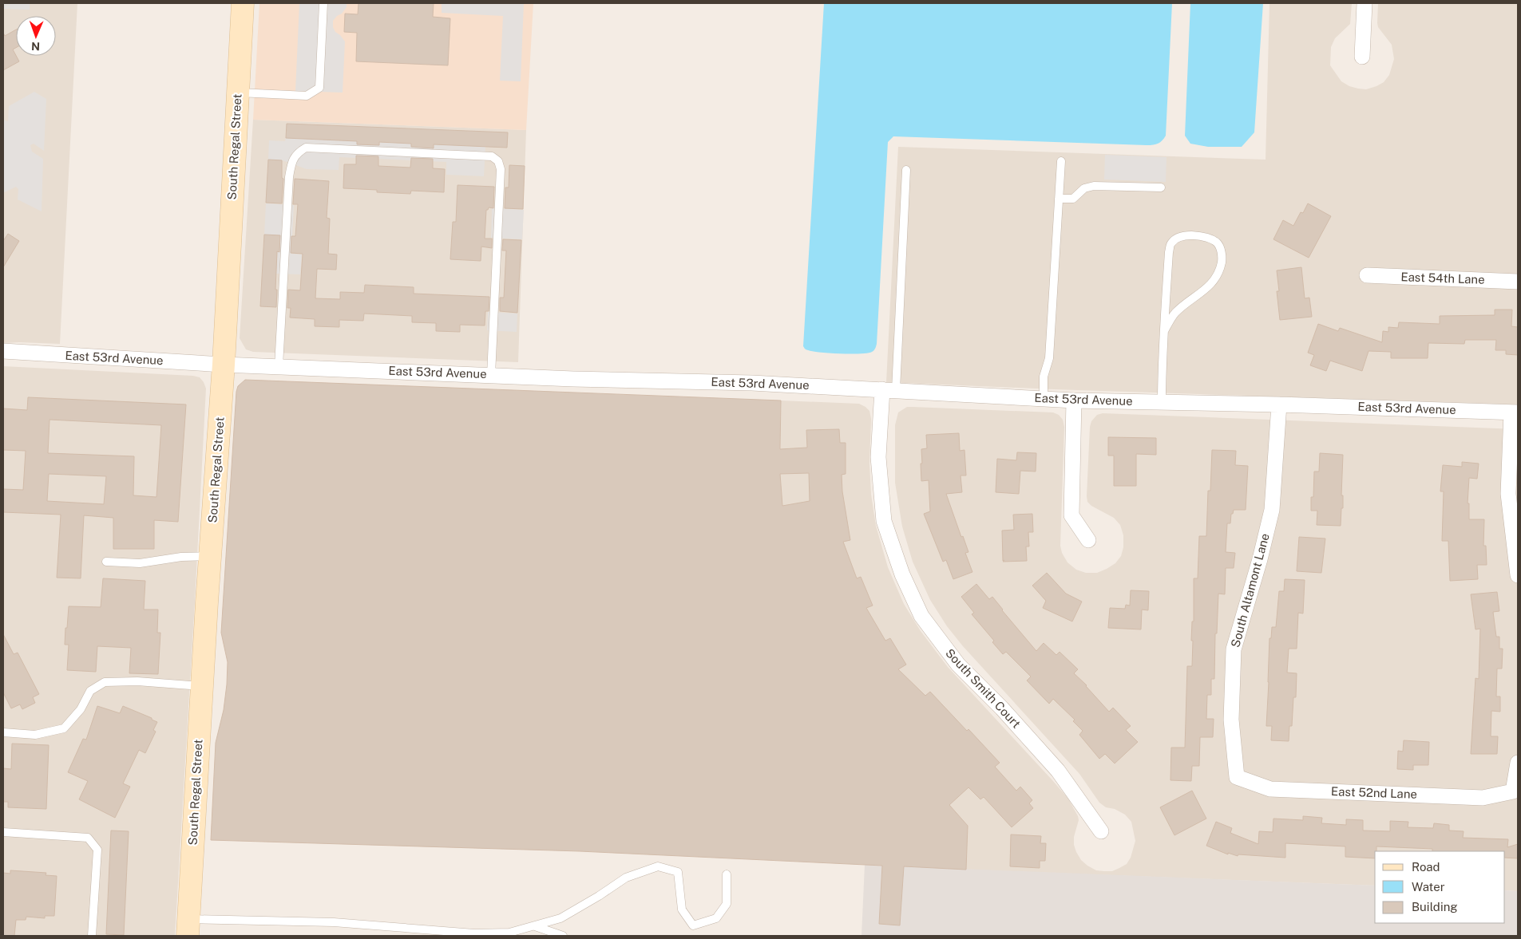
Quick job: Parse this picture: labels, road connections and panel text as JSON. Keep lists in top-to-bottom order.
{
  "streets": {
    "main road": ["South Regal Street"],
    "street": [
      "East 54th Lane",
      "East 53rd Avenue",
      "South Altamont Lane",
      "South Smith Court",
      "East 52nd Lane"
    ]
  },
  "crossings": [
    ["South Regal Street", "East 53rd Avenue"],
    ["East 53rd Avenue", "South Altamont Lane"],
    ["East 53rd Avenue", "South Smith Court"],
    ["South Altamont Lane", "East 52nd Lane"]
  ],
  "legend": ["Road", "Water", "Building"],
  "north": "bottom"
}
